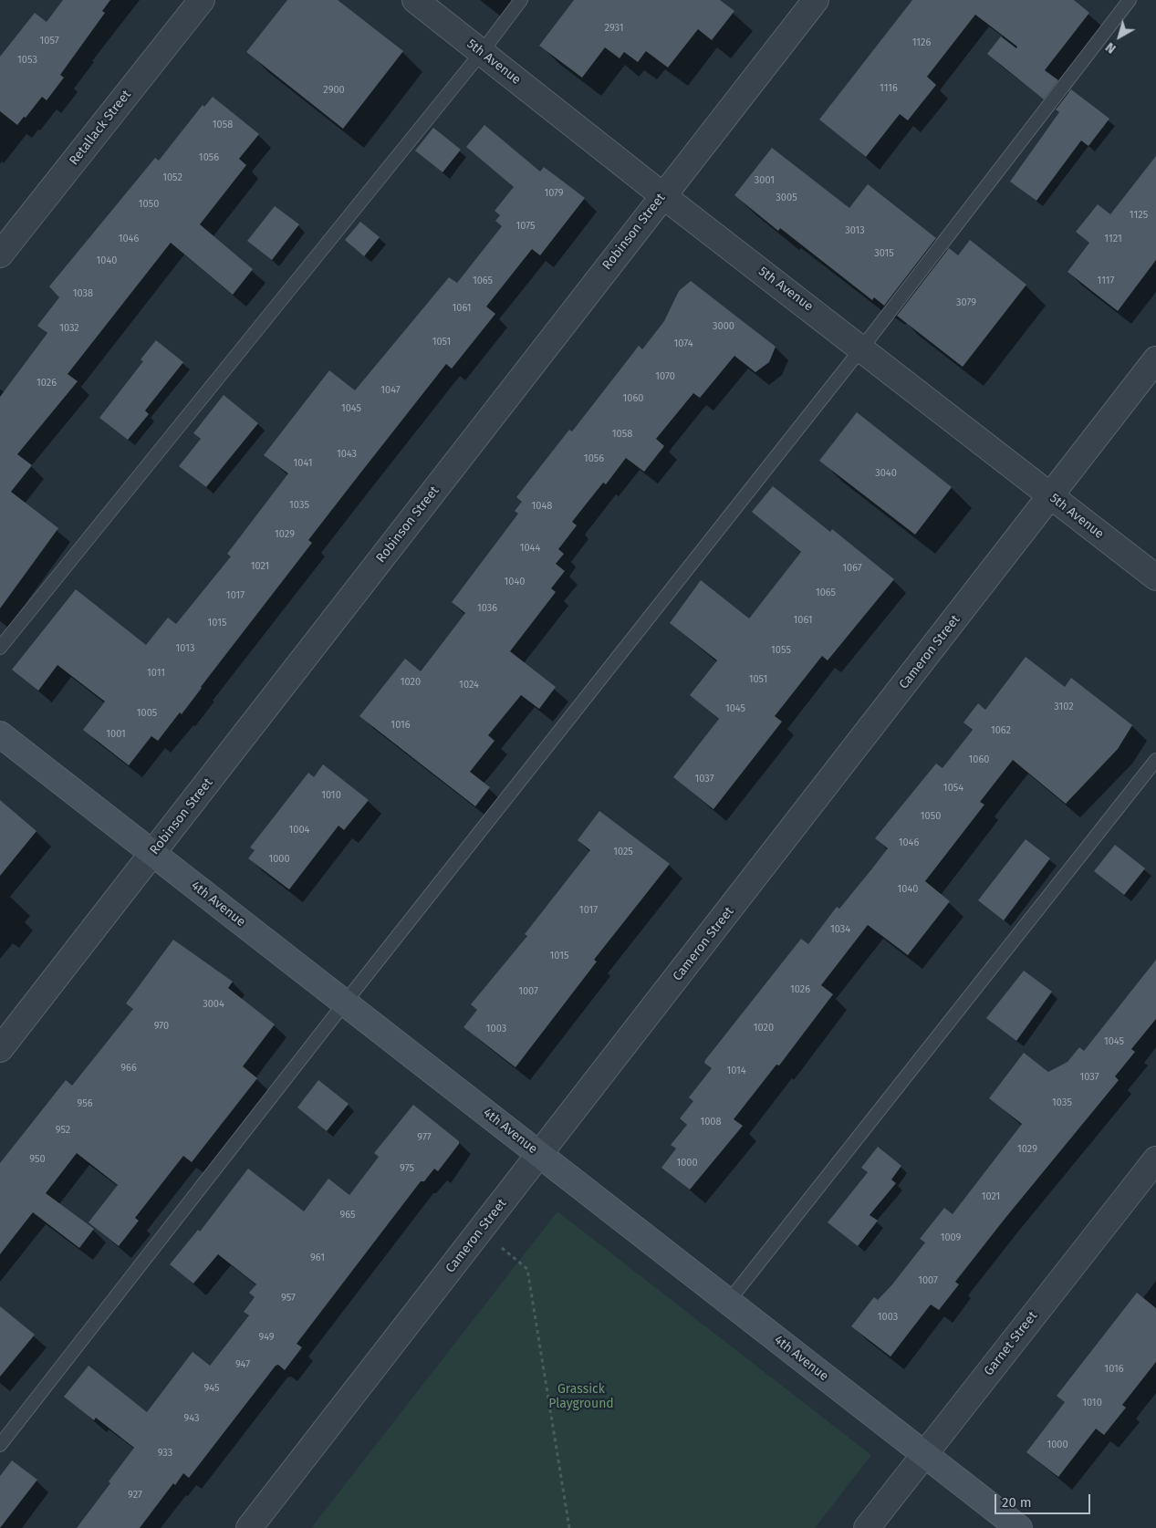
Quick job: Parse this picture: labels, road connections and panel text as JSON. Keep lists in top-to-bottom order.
{
  "streets": {
    "street": [
      "5th Avenue",
      "Retallack Street",
      "Robinson Street",
      "Cameron Street",
      "4th Avenue",
      "Garnet Street"
    ]
  },
  "crossings": [
    ["5th Avenue", "Robinson Street"],
    ["5th Avenue", "Cameron Street"],
    ["Robinson Street", "4th Avenue"],
    ["Cameron Street", "4th Avenue"],
    ["4th Avenue", "Garnet Street"]
  ],
  "parks": ["Grassick Playground"],
  "house_numbers": [
    "2931",
    "1057",
    "1126",
    "1053",
    "1116",
    "2900",
    "1058",
    "1056",
    "1052",
    "3001",
    "1079",
    "3005",
    "1050",
    "1125",
    "1075",
    "3013",
    "1046",
    "1121",
    "3015",
    "1040",
    "1065",
    "1117",
    "1038",
    "3079",
    "1061",
    "3000",
    "1032",
    "1051",
    "1074",
    "1070",
    "1026",
    "1047",
    "1060",
    "1045",
    "1058",
    "1043",
    "1056",
    "1041",
    "3040",
    "1035",
    "1048",
    "1029",
    "1044",
    "1021",
    "1067",
    "1040",
    "1065",
    "1017",
    "1036",
    "1061",
    "1015",
    "1013",
    "1055",
    "1011",
    "1051",
    "1020",
    "1024",
    "3102",
    "1045",
    "1005",
    "1016",
    "1062",
    "1001",
    "1060",
    "1037",
    "1054",
    "1010",
    "1050",
    "1004",
    "1046",
    "1025",
    "1000",
    "1040",
    "1017",
    "1034",
    "1015",
    "1026",
    "1007",
    "3004",
    "970",
    "1020",
    "1003",
    "1045",
    "966",
    "1014",
    "1037",
    "1035",
    "956",
    "1008",
    "952",
    "977",
    "1029",
    "950",
    "1000",
    "975",
    "1021",
    "965",
    "1009",
    "961",
    "1007",
    "957",
    "1003",
    "949",
    "947",
    "1016",
    "945",
    "1010",
    "943",
    "1000",
    "933",
    "927"
  ],
  "scale_bar": "20 m",
  "north": "bottom left"
}
